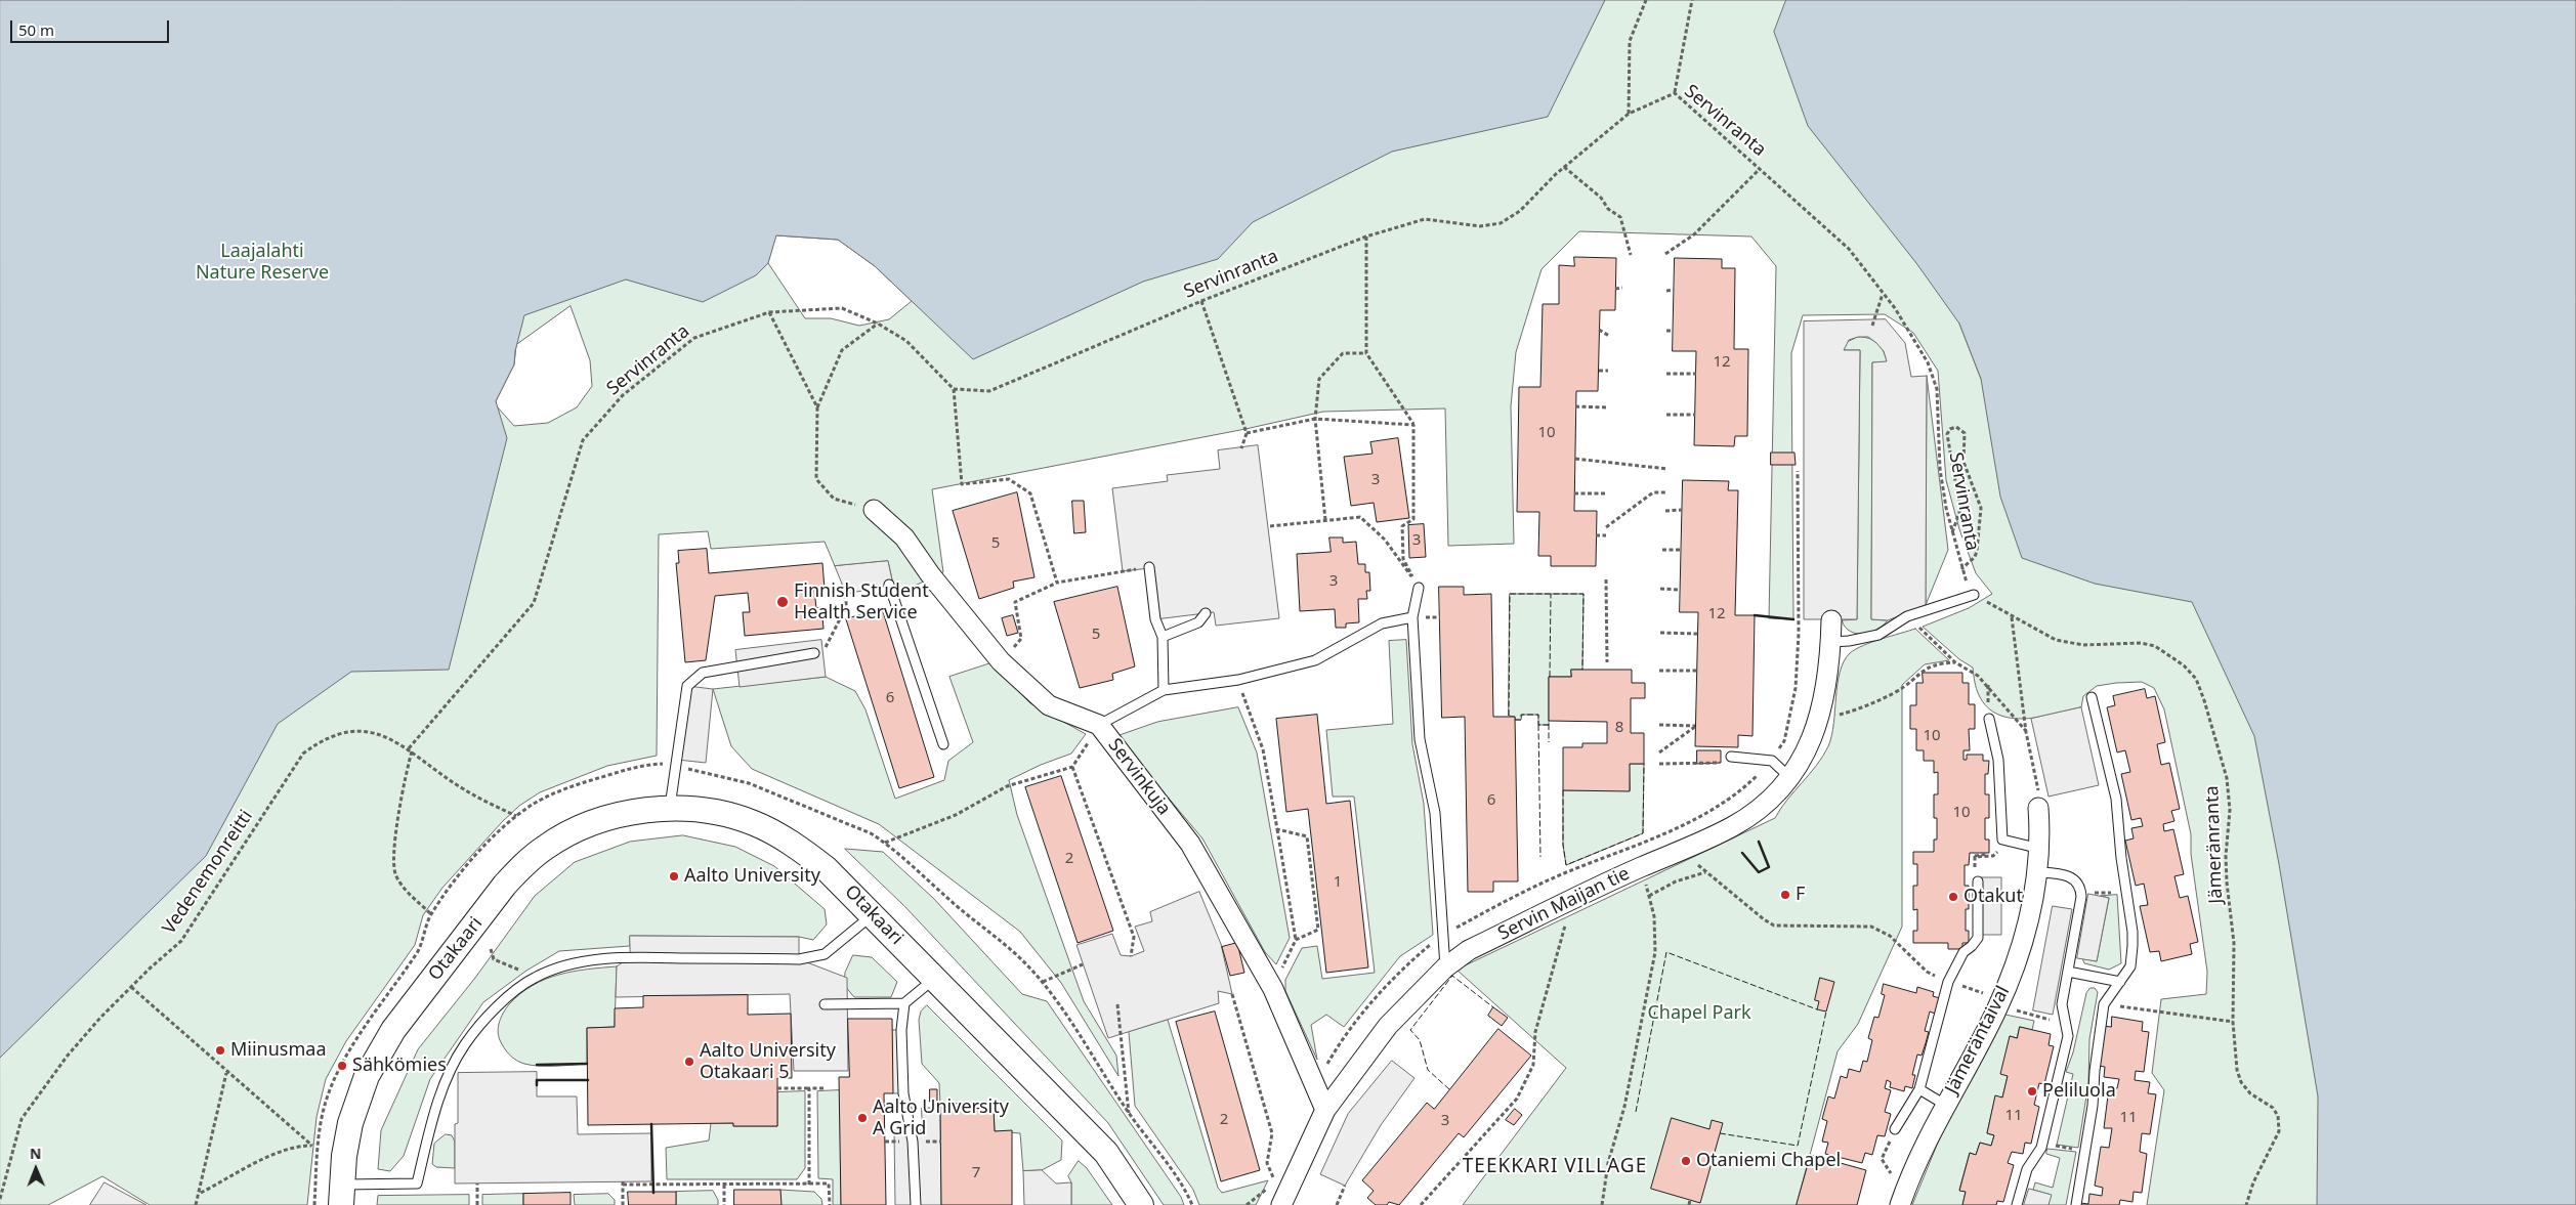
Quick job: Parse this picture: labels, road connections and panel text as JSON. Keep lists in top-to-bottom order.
{
  "streets": {
    "street": [
      "Servinkuja",
      "Servin Maijan tie",
      "Otakaari",
      "Jämeräntaival"
    ],
    "path": ["Servinranta", "Jämeränranta", "Vedenemonreitti"]
  },
  "crossings": [
    ["Servinranta", "Jämeränranta"],
    ["Servinranta", "Vedenemonreitti"],
    ["Servinkuja", "Servin Maijan tie"]
  ],
  "districts": ["TEEKKARI VILLAGE"],
  "parks": ["Laajalahti Nature Reserve", "Chapel Park"],
  "places": [
    "Finnish Student Health Service",
    "Aalto University",
    "F",
    "Otakut",
    "Miinusmaa",
    "Aalto University Otakaari 5",
    "Sähkömies",
    "Peliluola",
    "Aalto University A Grid",
    "Otaniemi Chapel"
  ],
  "house_numbers": [
    "12",
    "10",
    "3",
    "3",
    "5",
    "3",
    "12",
    "5",
    "6",
    "8",
    "10",
    "6",
    "10",
    "2",
    "1",
    "11",
    "11",
    "2",
    "3",
    "7"
  ],
  "scale_bar": "50 m",
  "north": "top"
}
